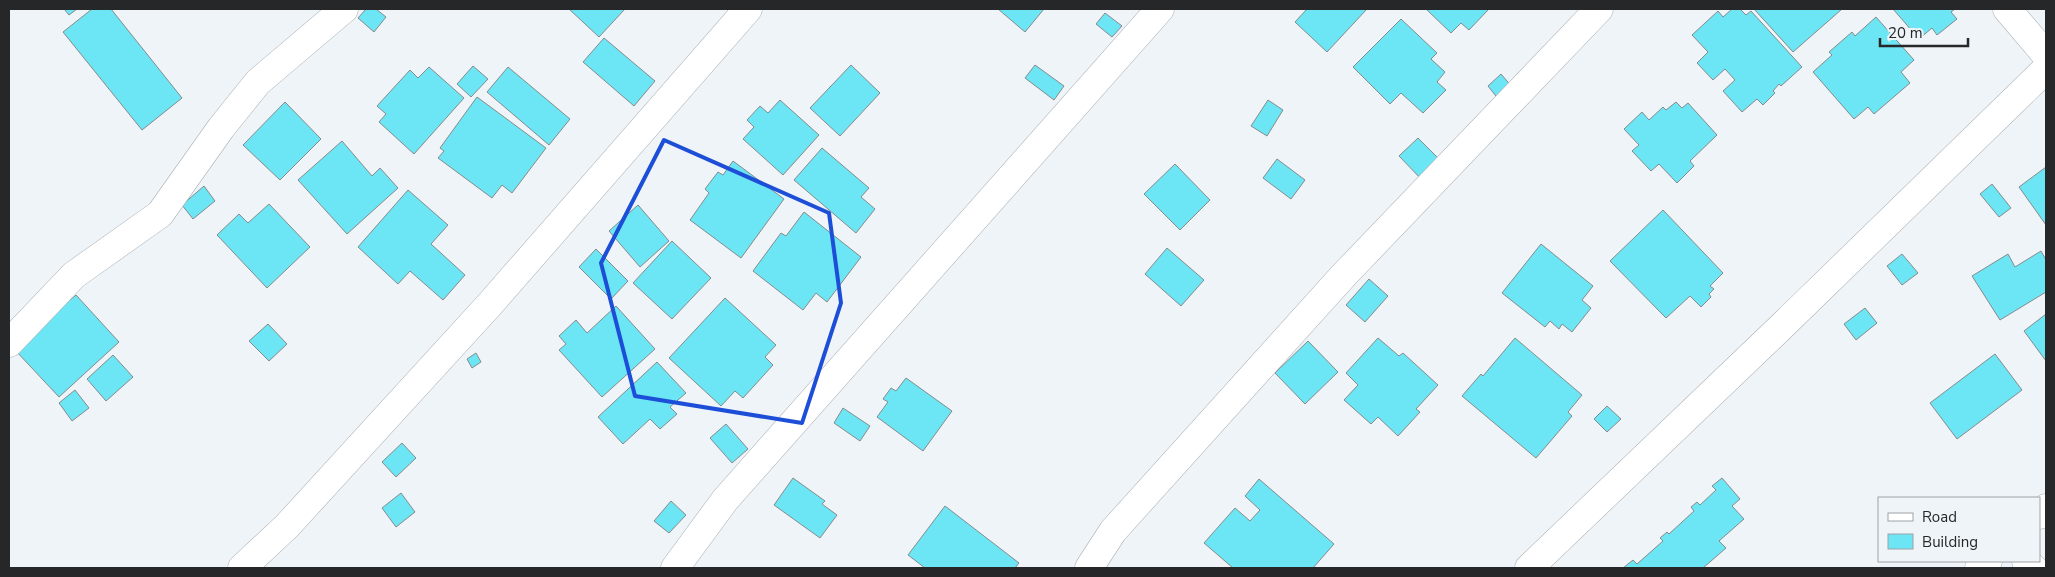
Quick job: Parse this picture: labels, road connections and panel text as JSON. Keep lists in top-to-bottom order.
{
  "legend": ["Road", "Building"],
  "scale_bar": "20 m"
}
